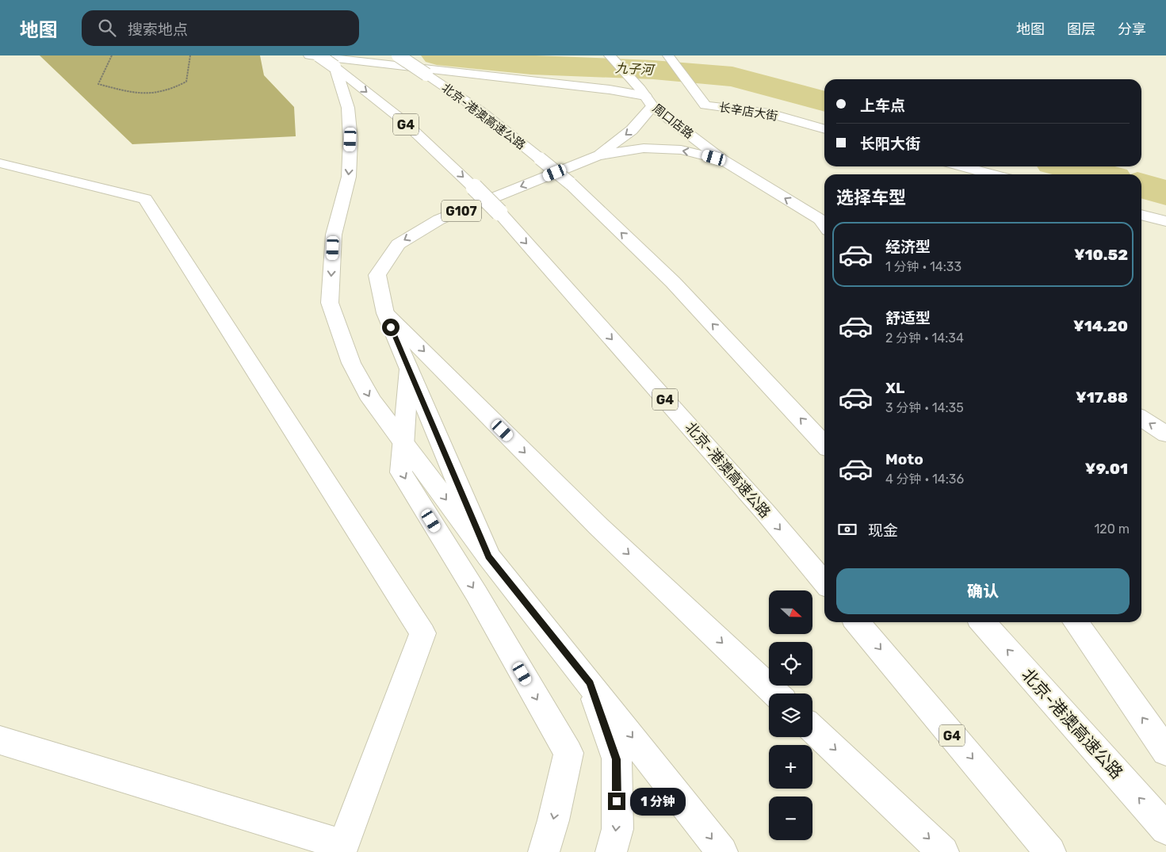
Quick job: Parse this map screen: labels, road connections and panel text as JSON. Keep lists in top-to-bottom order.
{
  "streets": {
    "main road": [
      "长辛店大街",
      "北京-港澳高速公路",
      "周口店路",
      "G4",
      "G107"
    ]
  },
  "crossings": [
    ["北京-港澳高速公路", "G4"],
    ["周口店路", "G107"]
  ],
  "one_way": ["周口店路"],
  "water": ["九子河"],
  "north": "right",
  "page": {
    "header": "地图",
    "search": "搜索地点",
    "nav": ["地图", "图层", "分享"],
    "banner": ["上车点", "长阳大街"],
    "heading": "选择车型",
    "list": [
      {
        "name": "经济型",
        "note": "1 分钟 · 14:33",
        "value": "¥10.52"
      },
      {
        "name": "舒适型",
        "note": "2 分钟 · 14:34",
        "value": "¥14.20"
      },
      {
        "name": "XL",
        "note": "3 分钟 · 14:35",
        "value": "¥17.88"
      },
      {
        "name": "Moto",
        "note": "4 分钟 · 14:36",
        "value": "¥9.01"
      }
    ],
    "pay": ["现金", "120 m"],
    "buttons": "确认",
    "map_buttons": ["+", "−"],
    "bubble": "1 分钟"
  }
}
